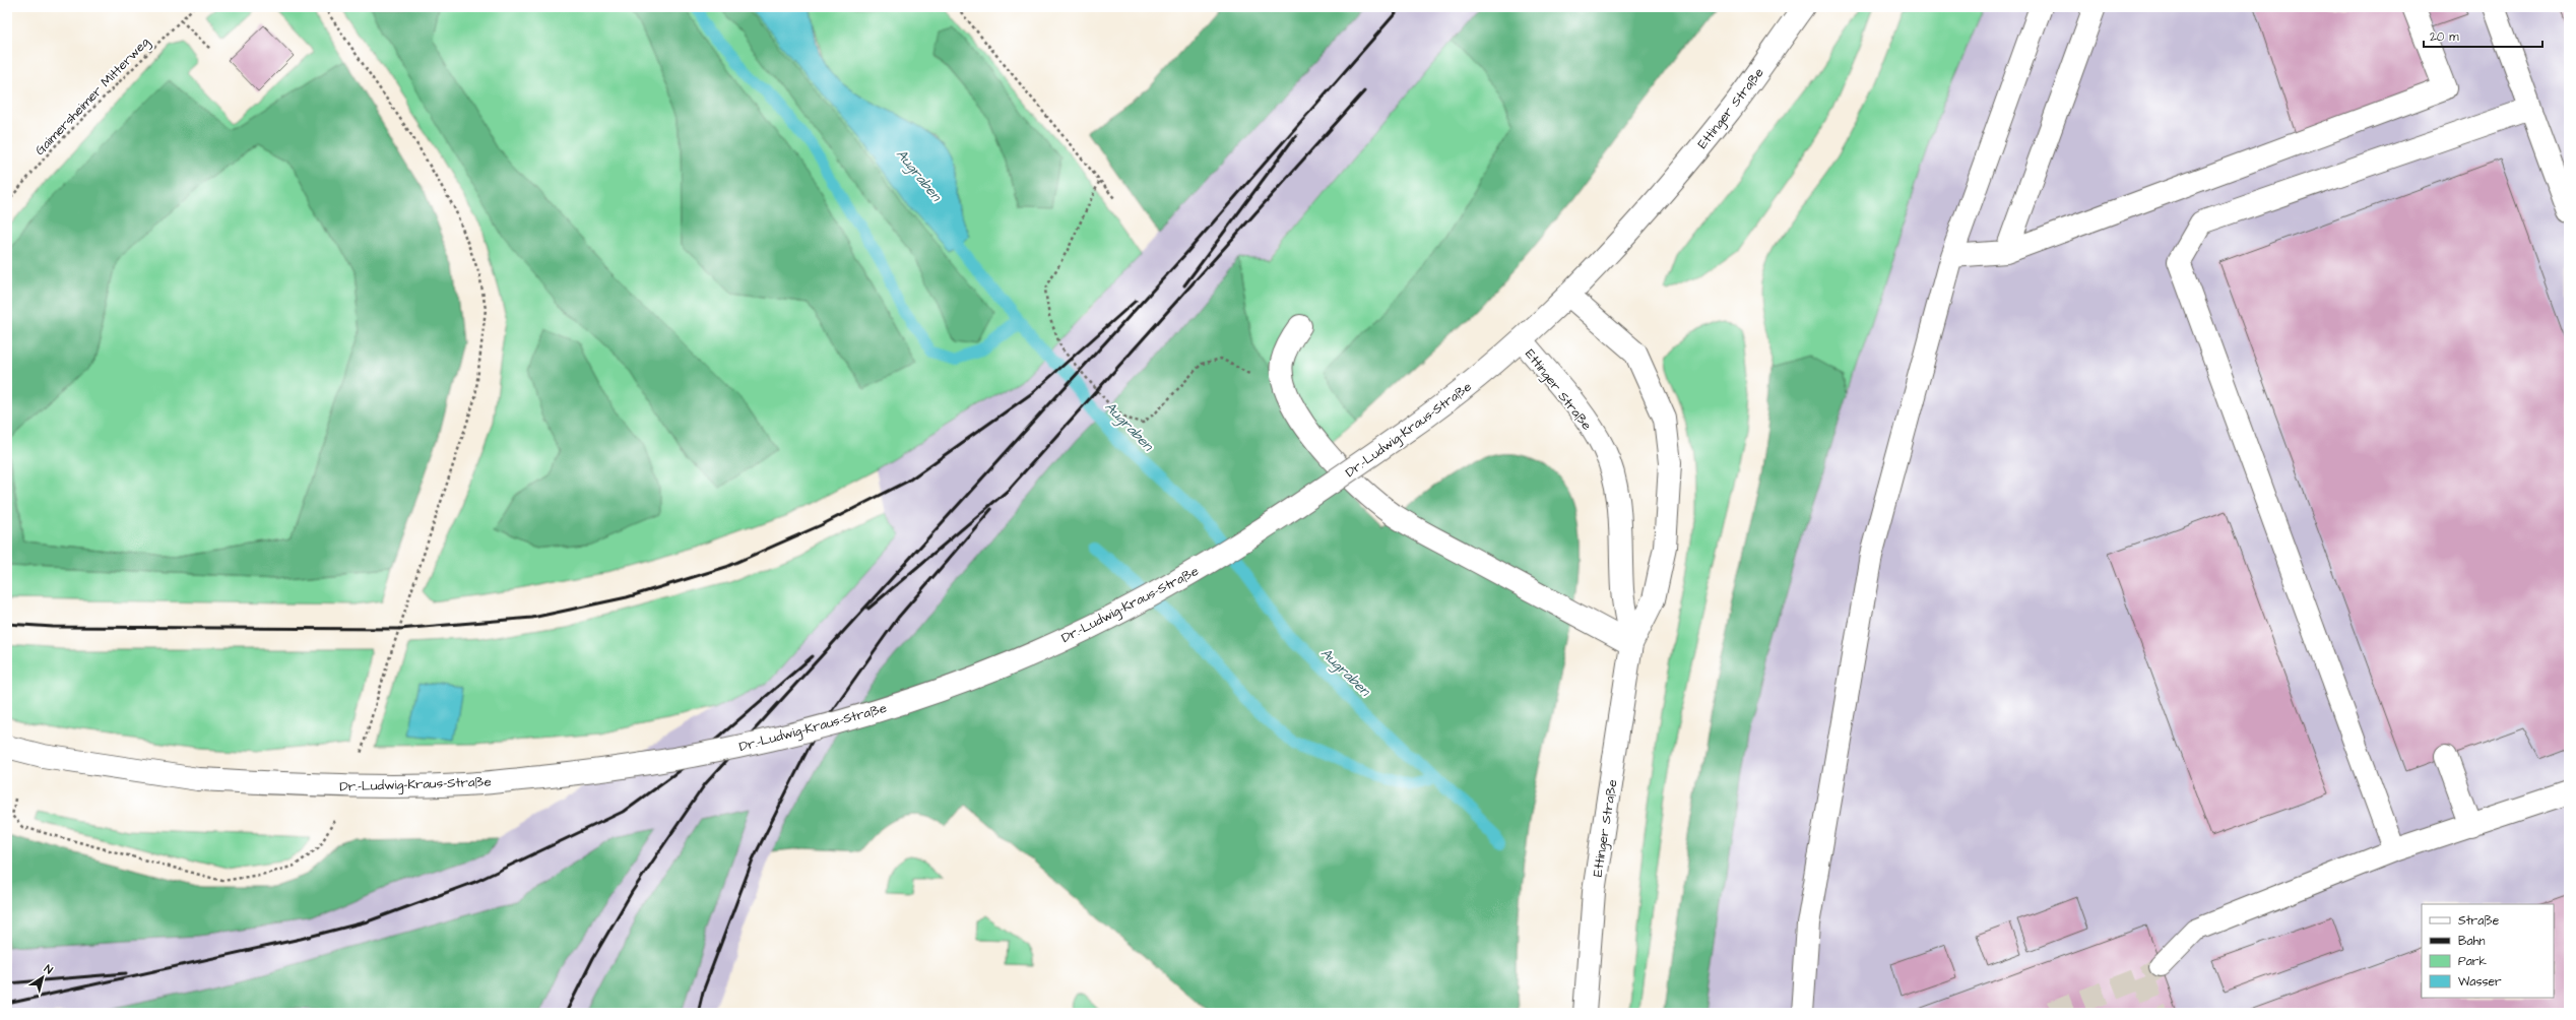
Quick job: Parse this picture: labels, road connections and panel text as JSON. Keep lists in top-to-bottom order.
{
  "streets": {
    "main road": ["Ettinger Straße", "Dr.-Ludwig-Kraus-Straße"],
    "path": ["Gaimersheimer Mitterweg"]
  },
  "crossings": [
    ["Ettinger Straße", "Dr.-Ludwig-Kraus-Straße"]
  ],
  "water": ["Augraben"],
  "legend": [
    "Straße",
    "Bahn",
    "Park",
    "Wasser"
  ],
  "scale_bar": "20 m",
  "north": "top right"
}
